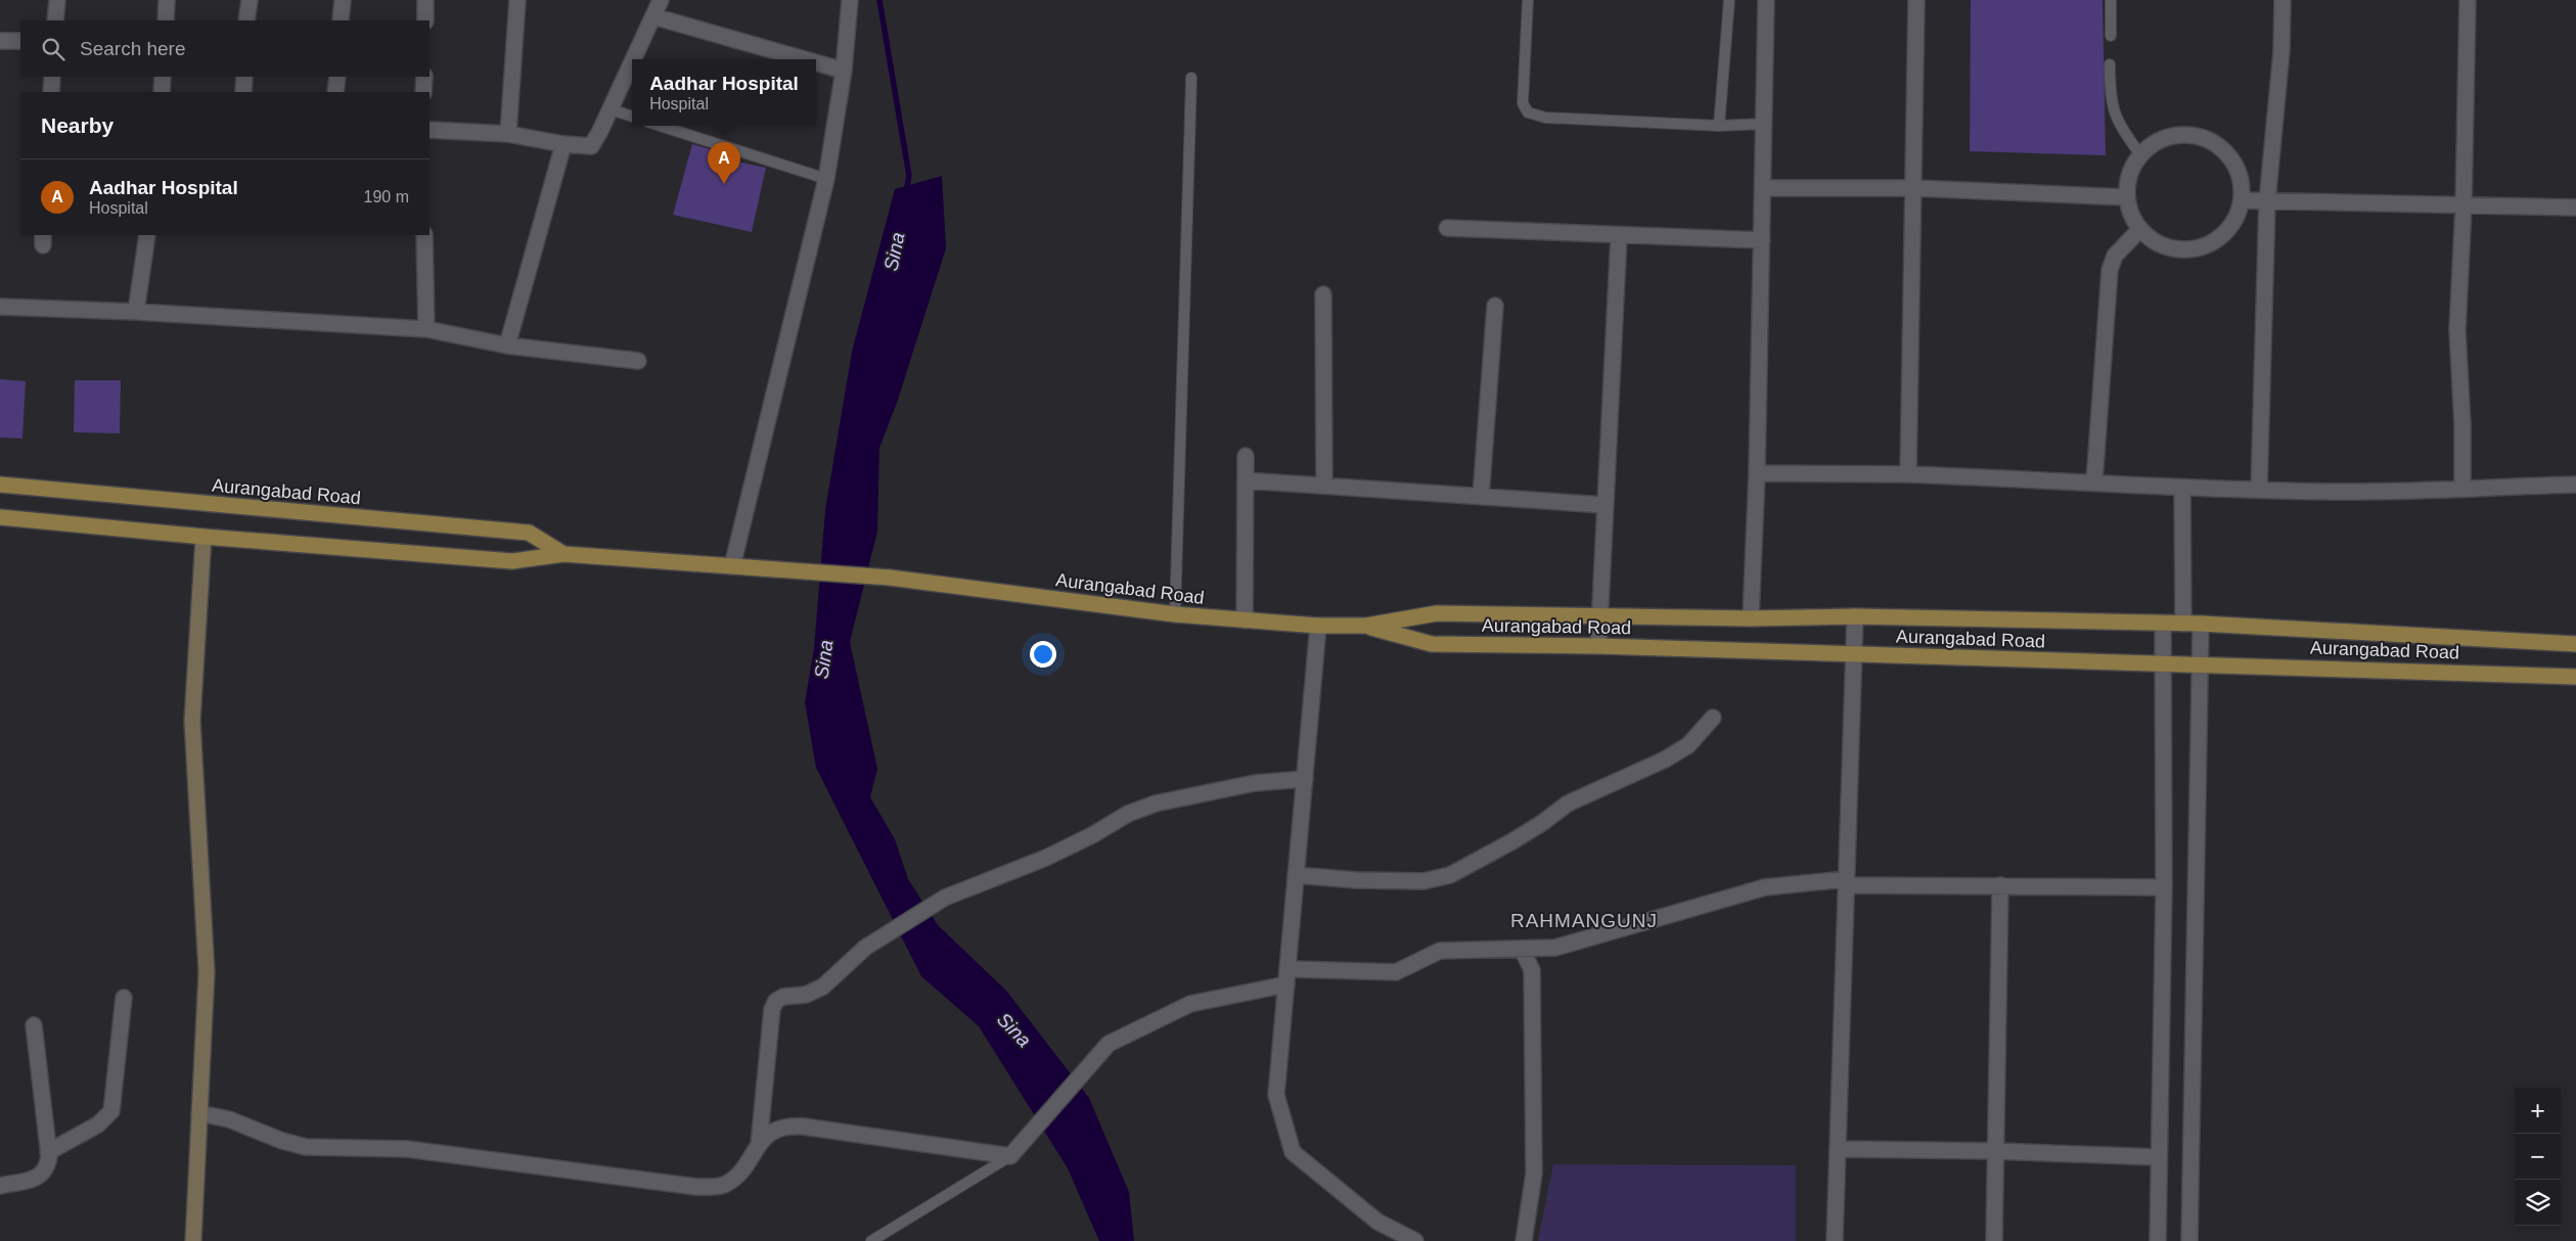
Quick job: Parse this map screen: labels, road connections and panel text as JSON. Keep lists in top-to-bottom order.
{
  "streets": {
    "main road": ["Aurangabad Road"]
  },
  "districts": ["RAHMANGUNJ"],
  "water": ["Sina"],
  "page": {
    "search": "Search here",
    "popup": ["Aadhar Hospital", "Hospital"],
    "heading": "Nearby",
    "pins": "A",
    "list": [
      {
        "mark": "A",
        "name": "Aadhar Hospital",
        "note": "Hospital",
        "value": "190 m"
      }
    ],
    "map_buttons": ["+", "−"]
  }
}
